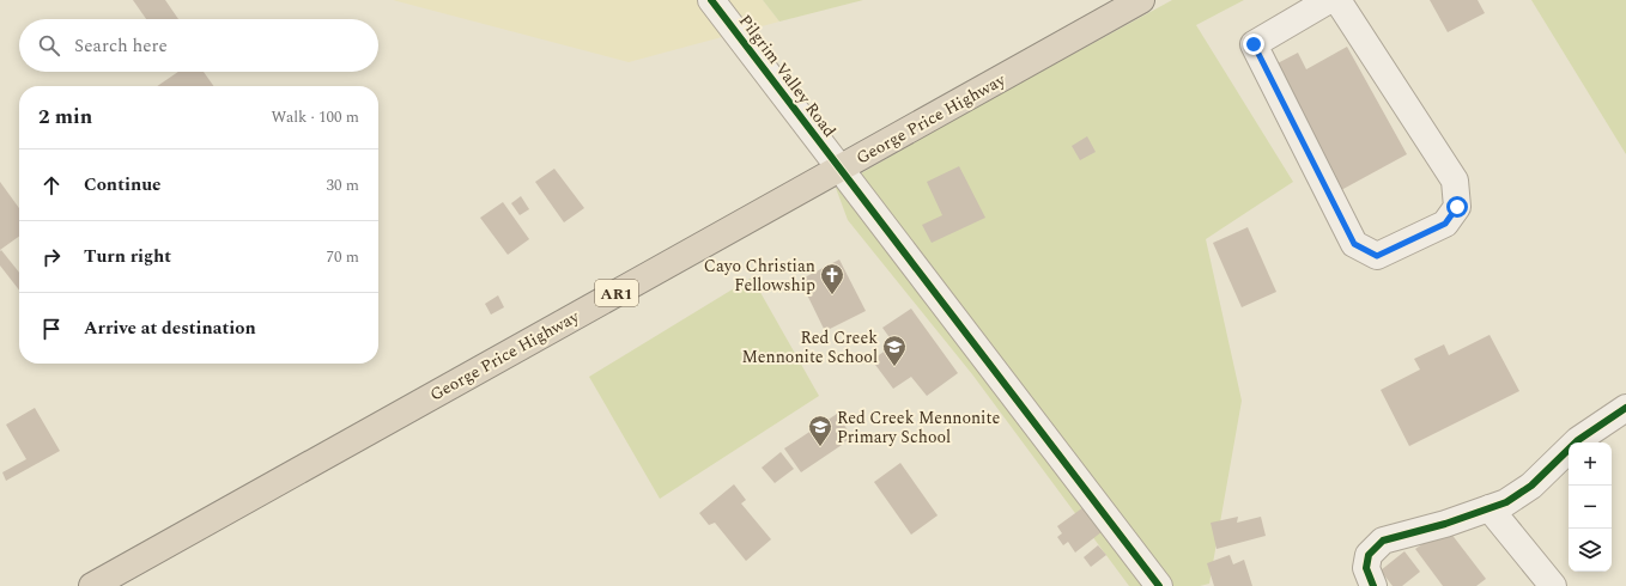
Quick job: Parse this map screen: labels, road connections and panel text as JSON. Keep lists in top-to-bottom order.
{
  "streets": {
    "highway": ["George Price Highway", "AR1"],
    "street": ["Pilgrim Valley Road"]
  },
  "crossings": [
    ["Pilgrim Valley Road", "George Price Highway"]
  ],
  "places": {
    "church": ["Cayo Christian Fellowship"],
    "school or university": ["Red Creek Mennonite School", "Red Creek Mennonite Primary School"]
  },
  "page": {
    "search": "Search here",
    "heading": ["2 min", "Walk · 100 m"],
    "list": [
      ["Continue", "30 m"],
      ["Turn right", "70 m"],
      "Arrive at destination"
    ],
    "map_buttons": ["+", "−"]
  }
}
